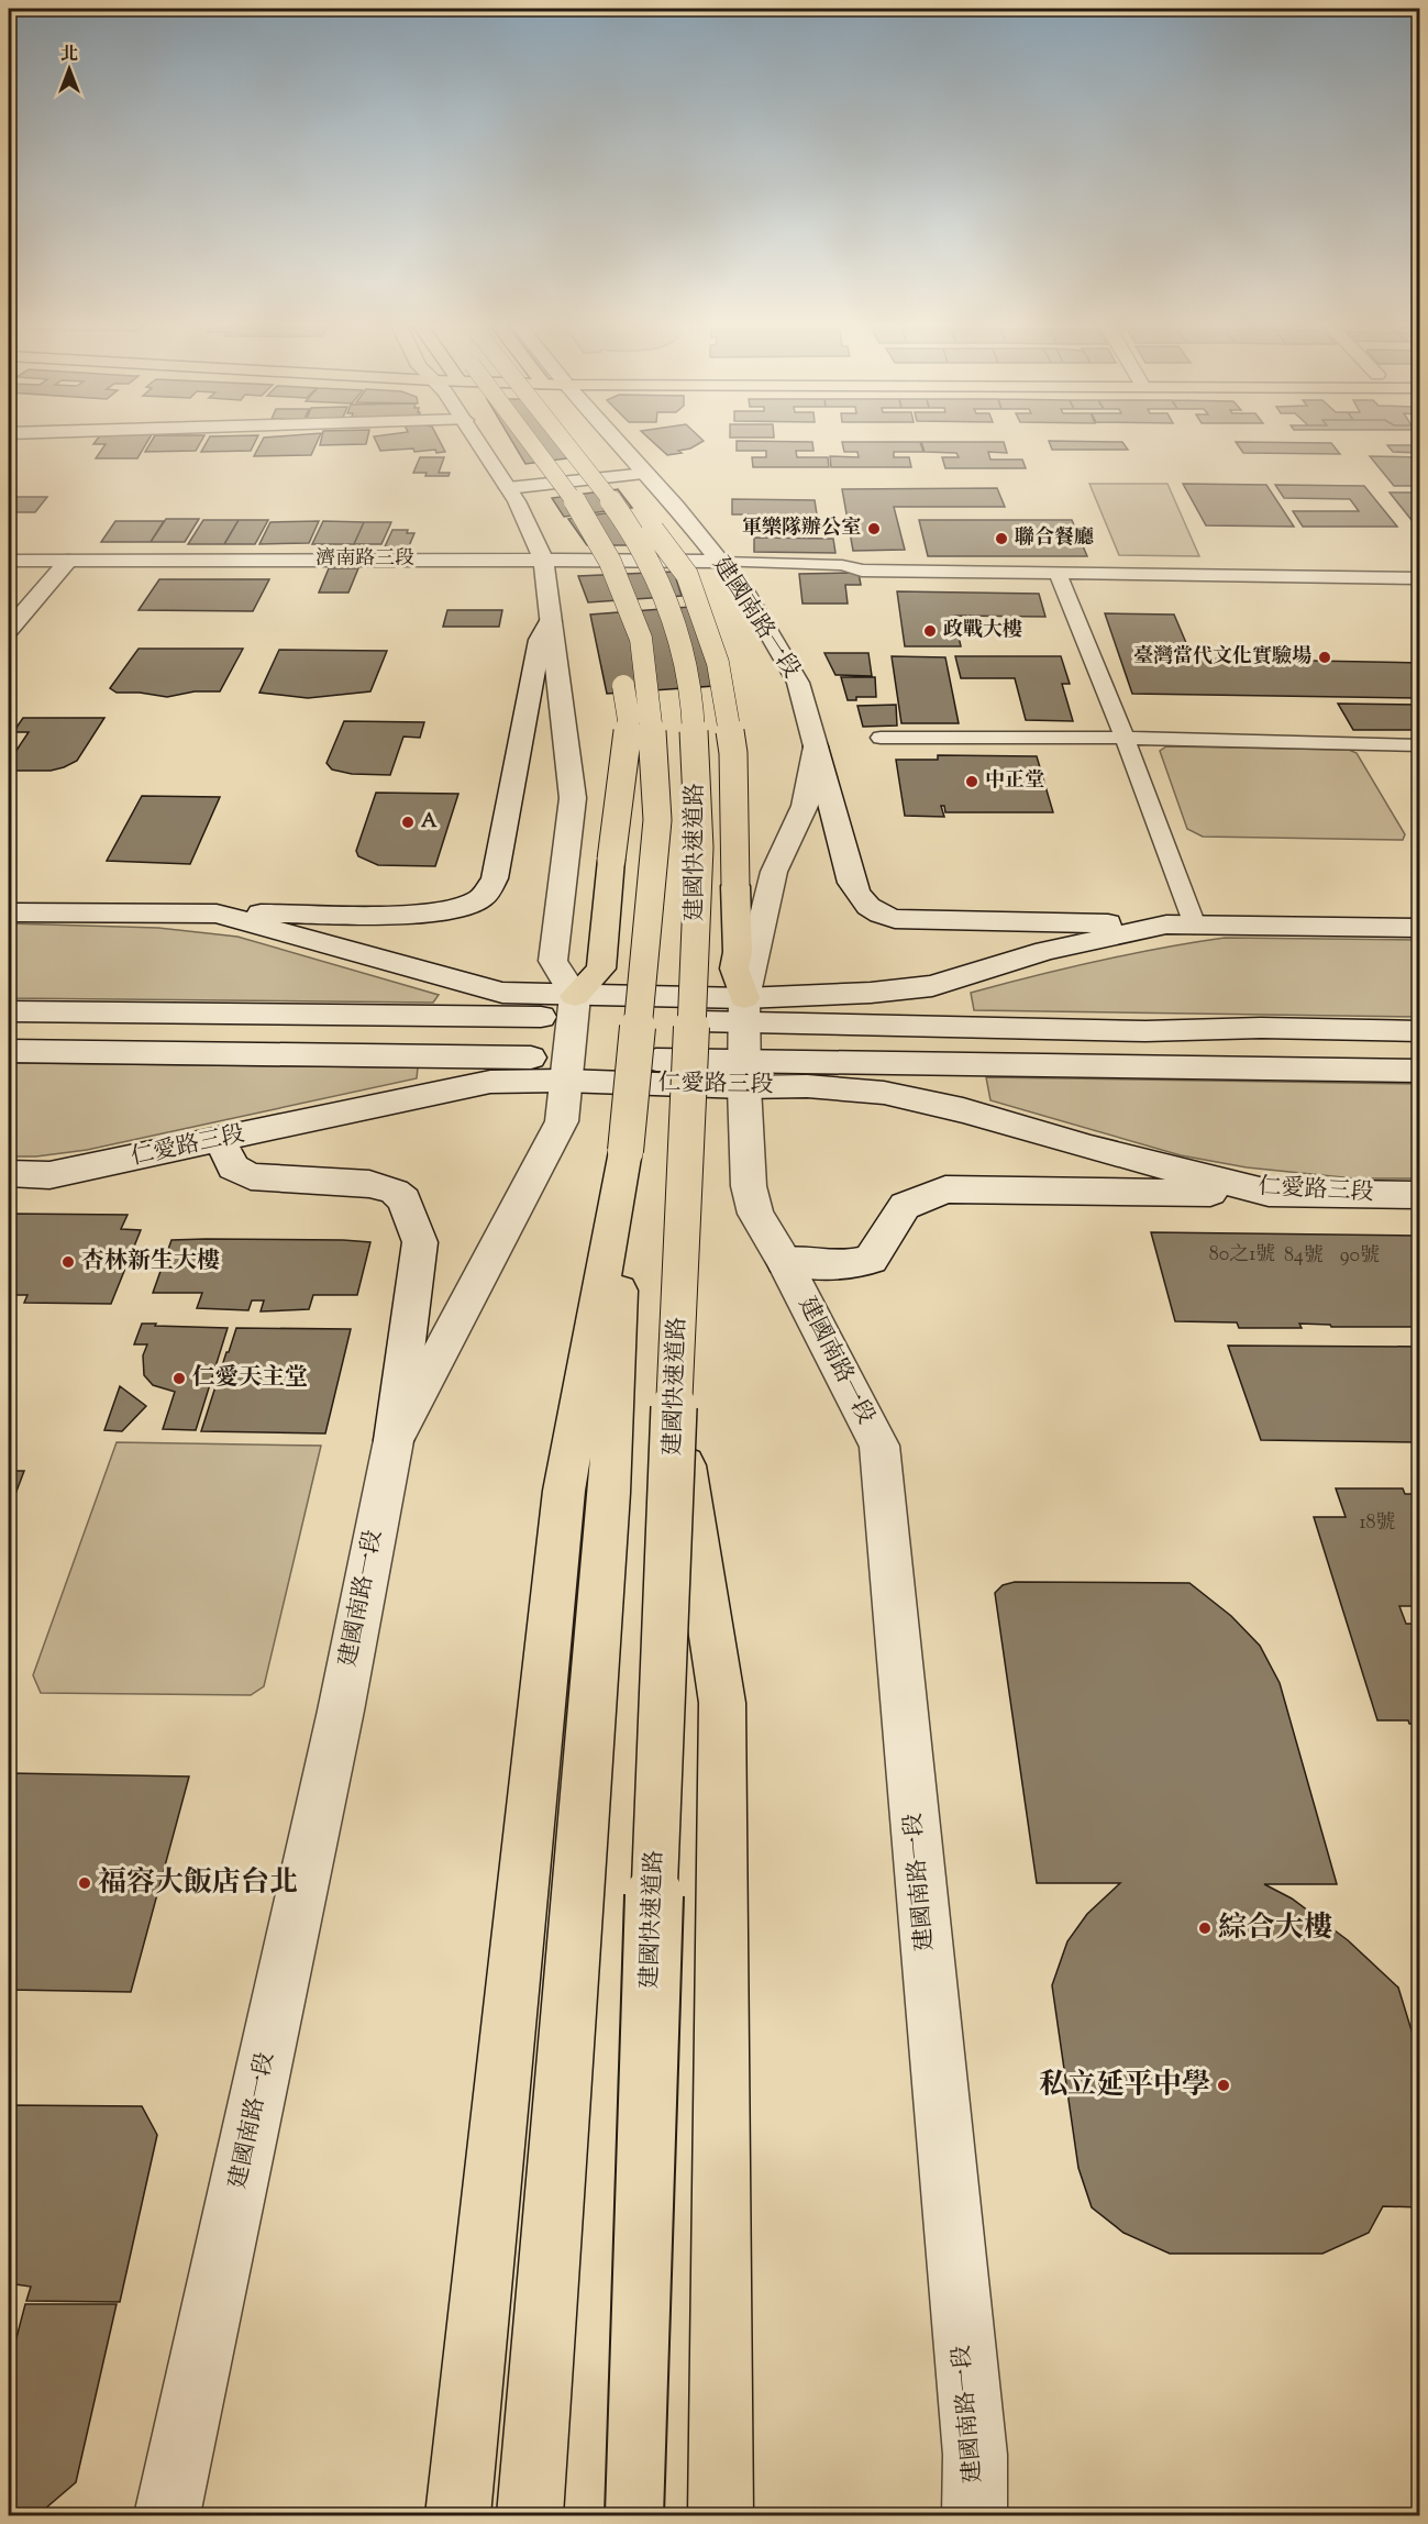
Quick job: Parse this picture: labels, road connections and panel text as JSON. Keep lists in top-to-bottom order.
{
  "streets": {
    "main road": ["建國快速道路"],
    "street": ["濟南路三段", "建國南路一段", "仁愛路三段"]
  },
  "crossings": [
    ["濟南路三段", "建國南路一段"],
    ["建國南路一段", "仁愛路三段"]
  ],
  "places": [
    "軍樂隊辦公室",
    "聯合餐廳",
    "政戰大樓",
    "臺灣當代文化實驗場",
    "中正堂",
    "A",
    "杏林新生大樓",
    "仁愛天主堂",
    "福容大飯店台北",
    "綜合大樓",
    "私立延平中學"
  ],
  "house_numbers": [
    "80之1號",
    "84號",
    "90號",
    "18號"
  ],
  "north": "top"
}
